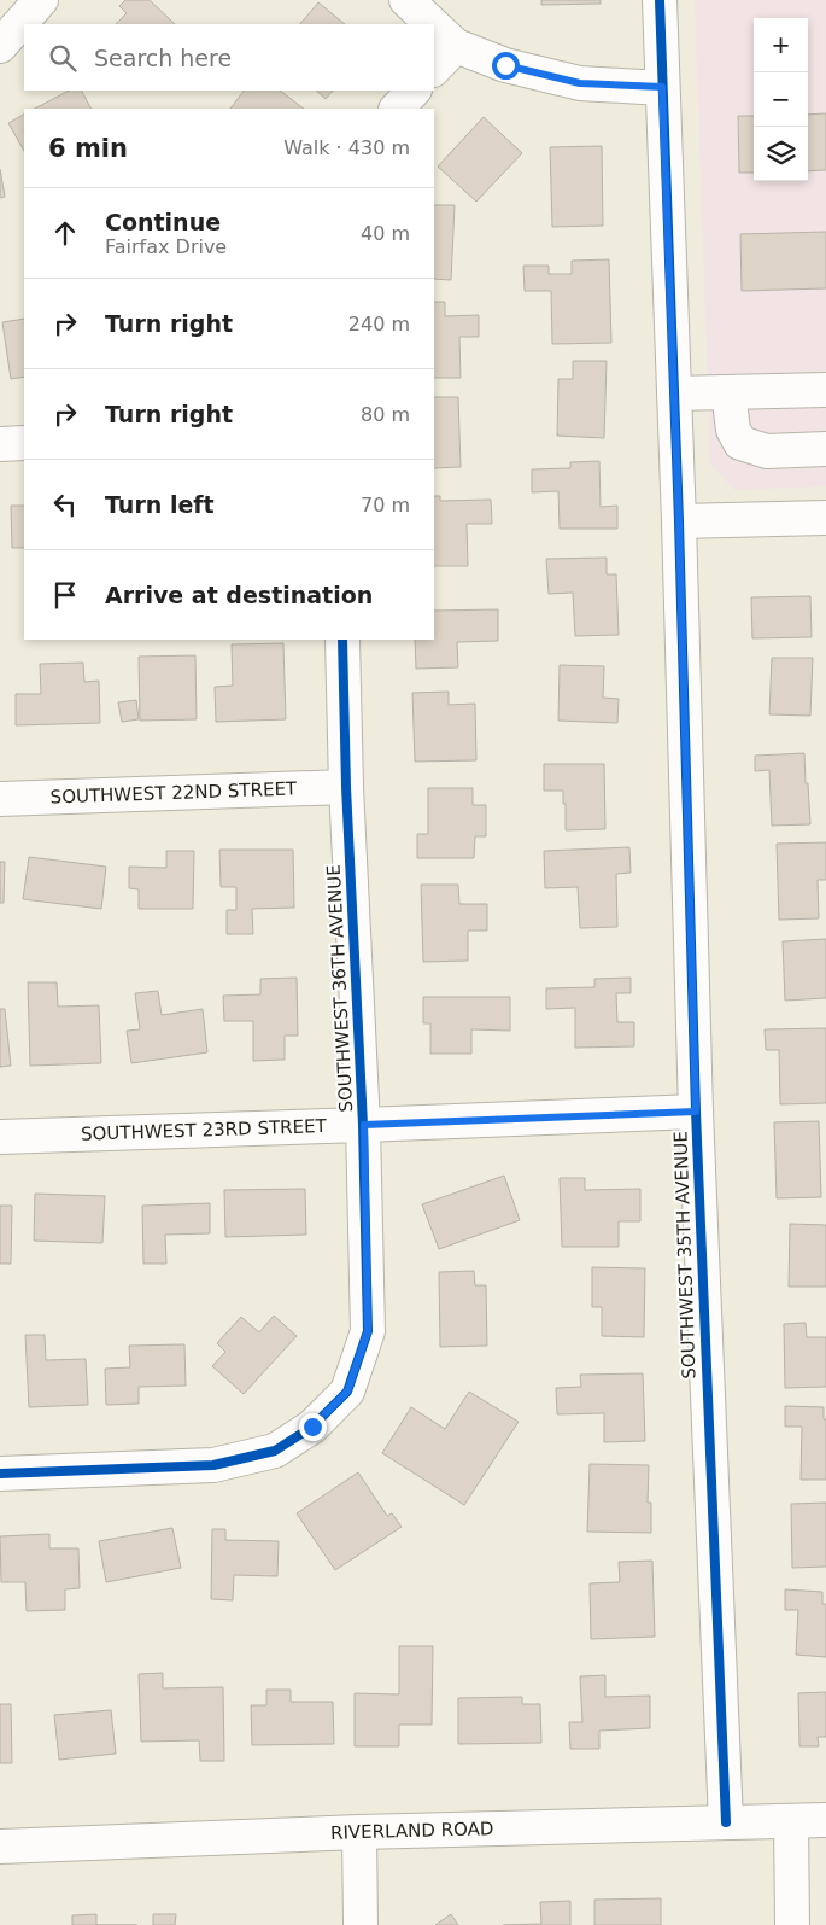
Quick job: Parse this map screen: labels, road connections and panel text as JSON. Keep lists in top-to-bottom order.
{
  "streets": {
    "street": [
      "SOUTHWEST 22ND STREET",
      "SOUTHWEST 36TH AVENUE",
      "SOUTHWEST 23RD STREET",
      "SOUTHWEST 35TH AVENUE",
      "RIVERLAND ROAD"
    ]
  },
  "crossings": [
    ["SOUTHWEST 22ND STREET", "SOUTHWEST 36TH AVENUE"],
    ["SOUTHWEST 36TH AVENUE", "SOUTHWEST 23RD STREET"],
    ["SOUTHWEST 23RD STREET", "SOUTHWEST 35TH AVENUE"],
    ["SOUTHWEST 35TH AVENUE", "RIVERLAND ROAD"]
  ],
  "page": {
    "map_buttons": ["+", "−"],
    "search": "Search here",
    "heading": ["6 min", "Walk · 430 m"],
    "list": [
      ["Continue", "Fairfax Drive", "40 m"],
      ["Turn right", "240 m"],
      ["Turn right", "80 m"],
      ["Turn left", "70 m"],
      "Arrive at destination"
    ]
  }
}
